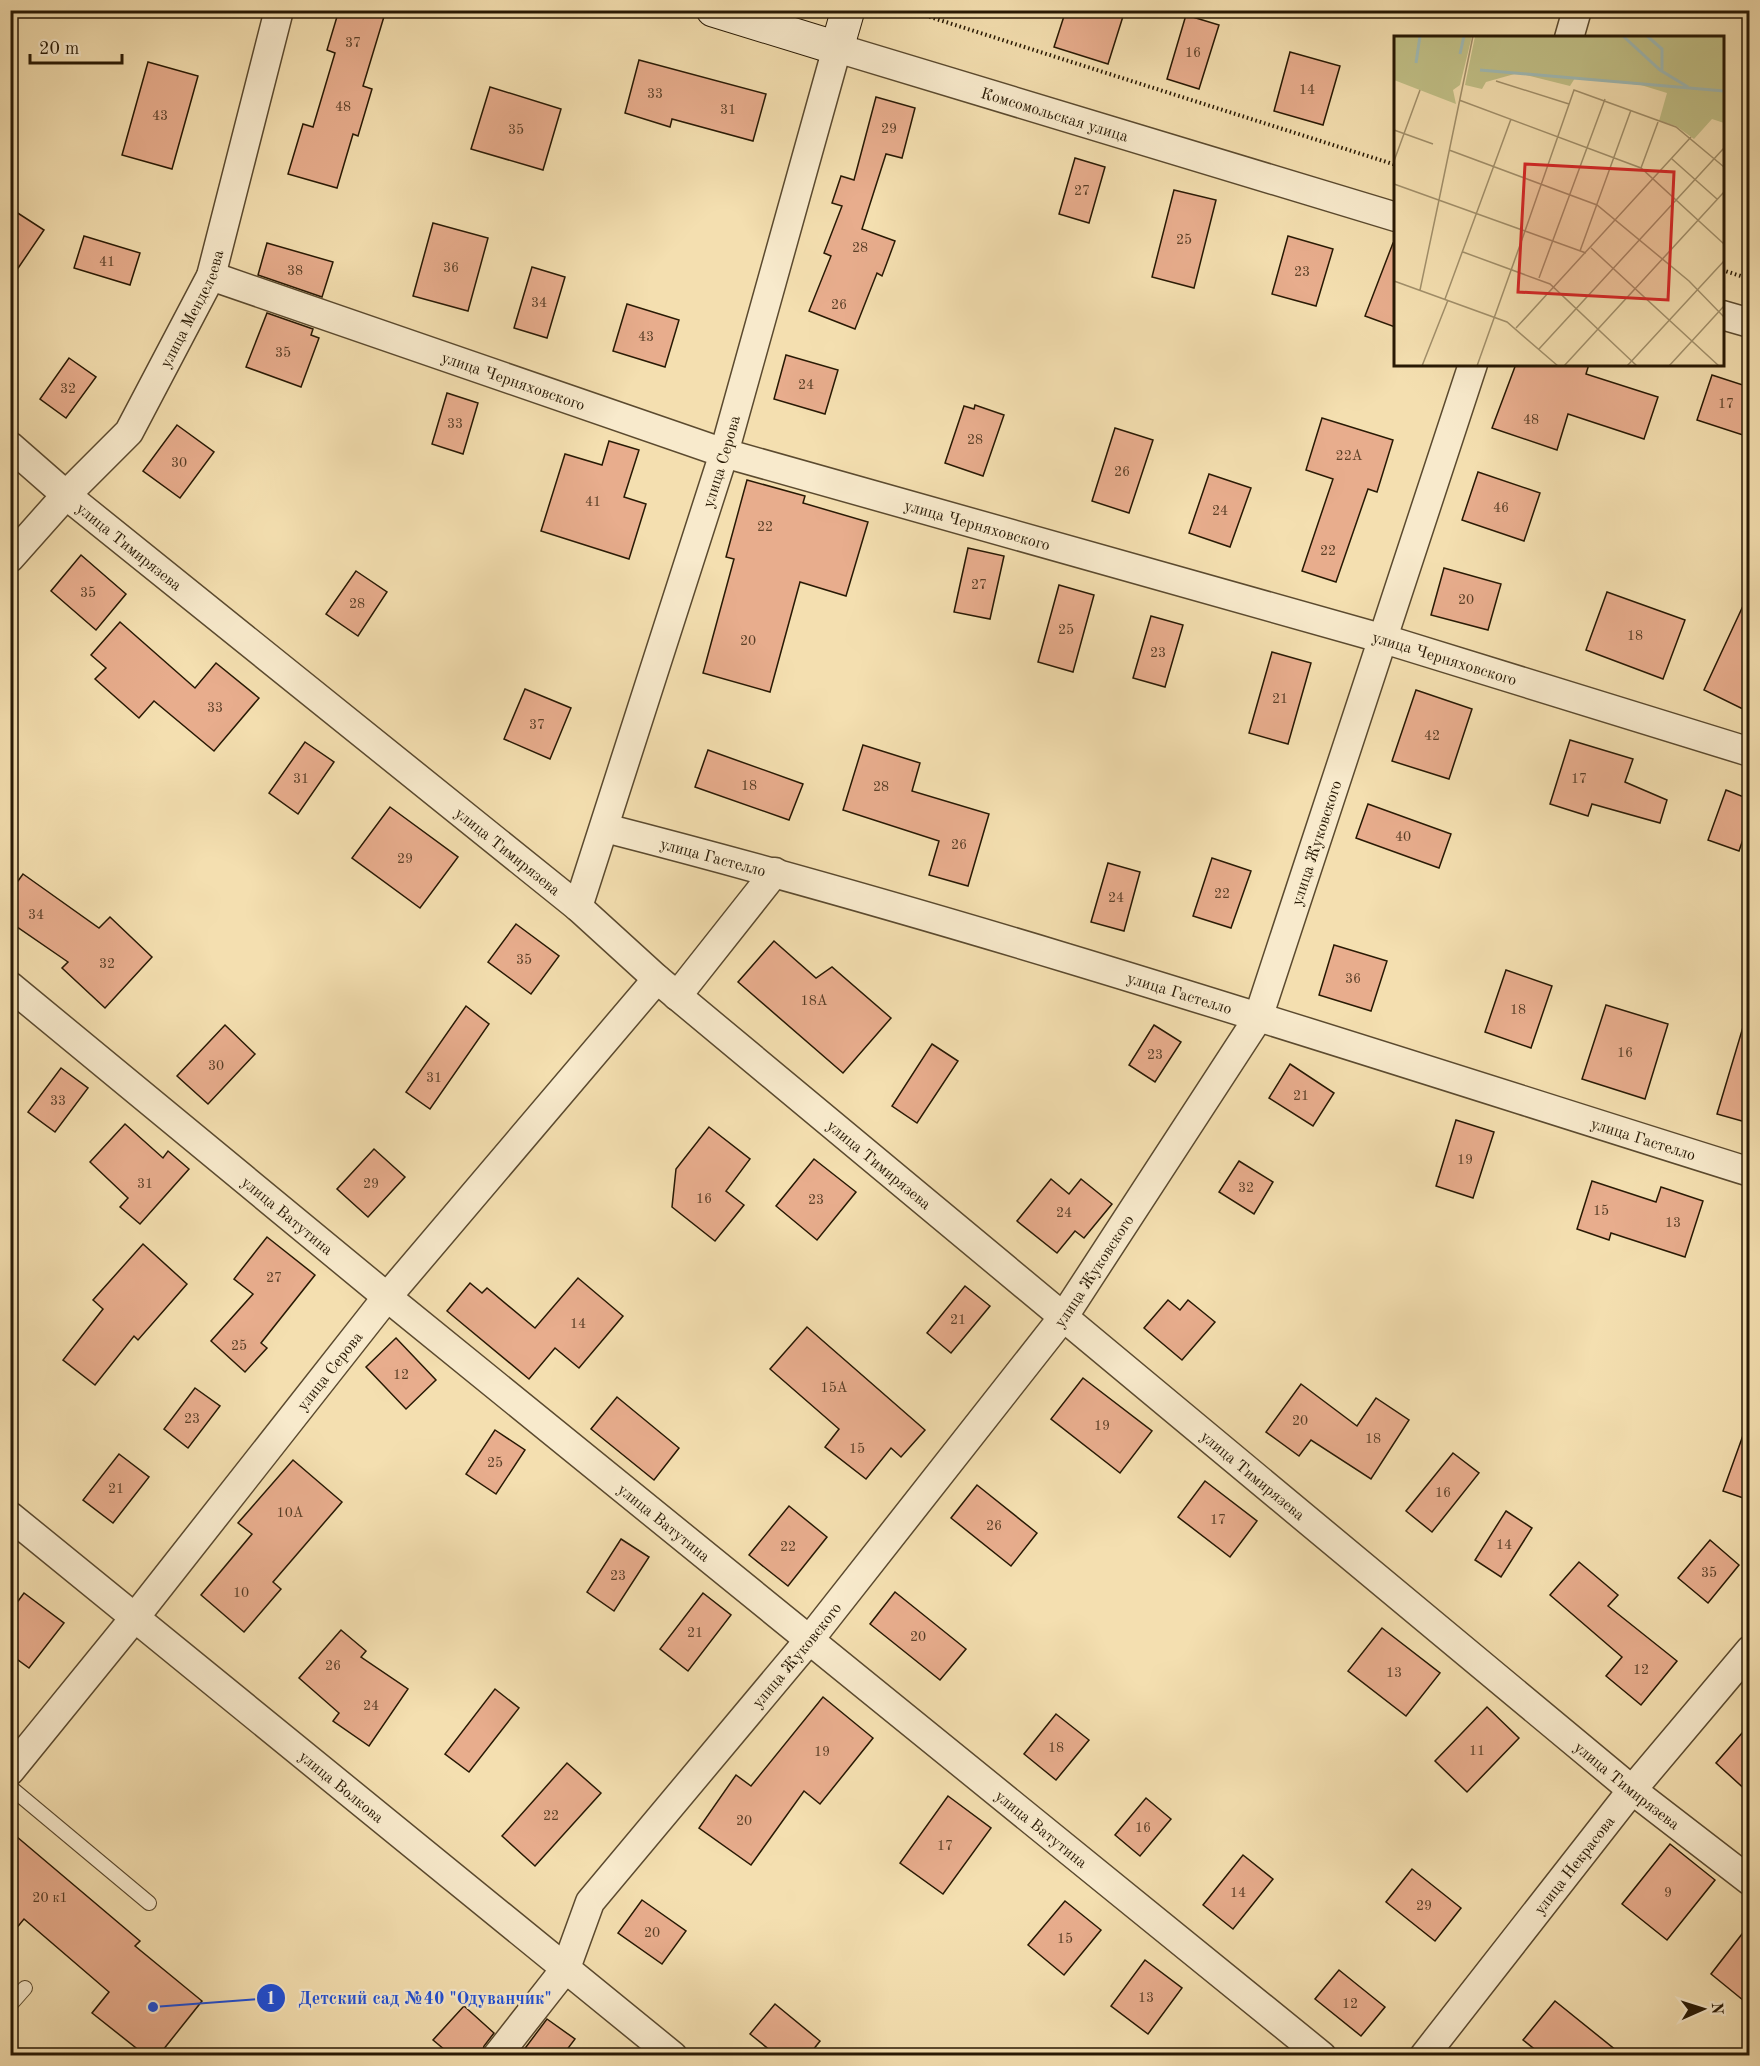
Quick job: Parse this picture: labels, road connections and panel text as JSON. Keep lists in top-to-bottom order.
{
  "streets": {
    "main road": ["Комсомольская улица", "улица Серова"],
    "street": [
      "улица Менделеева",
      "улица Черняховского",
      "улица Тимирязева",
      "улица Жуковского",
      "улица Гастелло",
      "улица Ватутина",
      "улица Волкова",
      "улица Некрасова"
    ]
  },
  "crossings": [
    ["Комсомольская улица", "улица Серова"],
    ["улица Менделеева", "улица Черняховского"],
    ["улица Менделеева", "улица Тимирязева"],
    ["улица Черняховского", "улица Серова"],
    ["улица Черняховского", "улица Жуковского"],
    ["улица Серова", "улица Тимирязева"],
    ["улица Серова", "улица Гастелло"],
    ["улица Серова", "улица Ватутина"],
    ["улица Серова", "улица Волкова"],
    ["улица Тимирязева", "улица Жуковского"],
    ["улица Тимирязева", "улица Некрасова"],
    ["улица Жуковского", "улица Гастелло"],
    ["улица Жуковского", "улица Ватутина"],
    ["улица Жуковского", "улица Волкова"]
  ],
  "places": ["Детский сад №40 \"Одуванчик\""],
  "house_numbers": [
    "37",
    "16",
    "14",
    "33",
    "48",
    "31",
    "43",
    "29",
    "35",
    "27",
    "25",
    "28",
    "41",
    "36",
    "38",
    "23",
    "34",
    "26",
    "43",
    "35",
    "24",
    "32",
    "17",
    "48",
    "33",
    "28",
    "22А",
    "30",
    "26",
    "41",
    "46",
    "24",
    "22",
    "22",
    "27",
    "35",
    "20",
    "28",
    "25",
    "18",
    "20",
    "23",
    "21",
    "33",
    "37",
    "42",
    "31",
    "17",
    "18",
    "28",
    "40",
    "26",
    "29",
    "22",
    "24",
    "34",
    "35",
    "32",
    "36",
    "18А",
    "18",
    "16",
    "23",
    "30",
    "31",
    "21",
    "33",
    "19",
    "31",
    "29",
    "32",
    "16",
    "23",
    "15",
    "24",
    "13",
    "27",
    "21",
    "14",
    "25",
    "12",
    "15А",
    "23",
    "20",
    "19",
    "18",
    "15",
    "25",
    "21",
    "16",
    "10А",
    "17",
    "26",
    "14",
    "22",
    "35",
    "23",
    "10",
    "21",
    "20",
    "26",
    "12",
    "13",
    "24",
    "18",
    "11",
    "19",
    "22",
    "20",
    "16",
    "17",
    "14",
    "9",
    "20 к1",
    "29",
    "20",
    "15",
    "13",
    "12"
  ],
  "scale_bar": "20 m",
  "north": "right"
}
